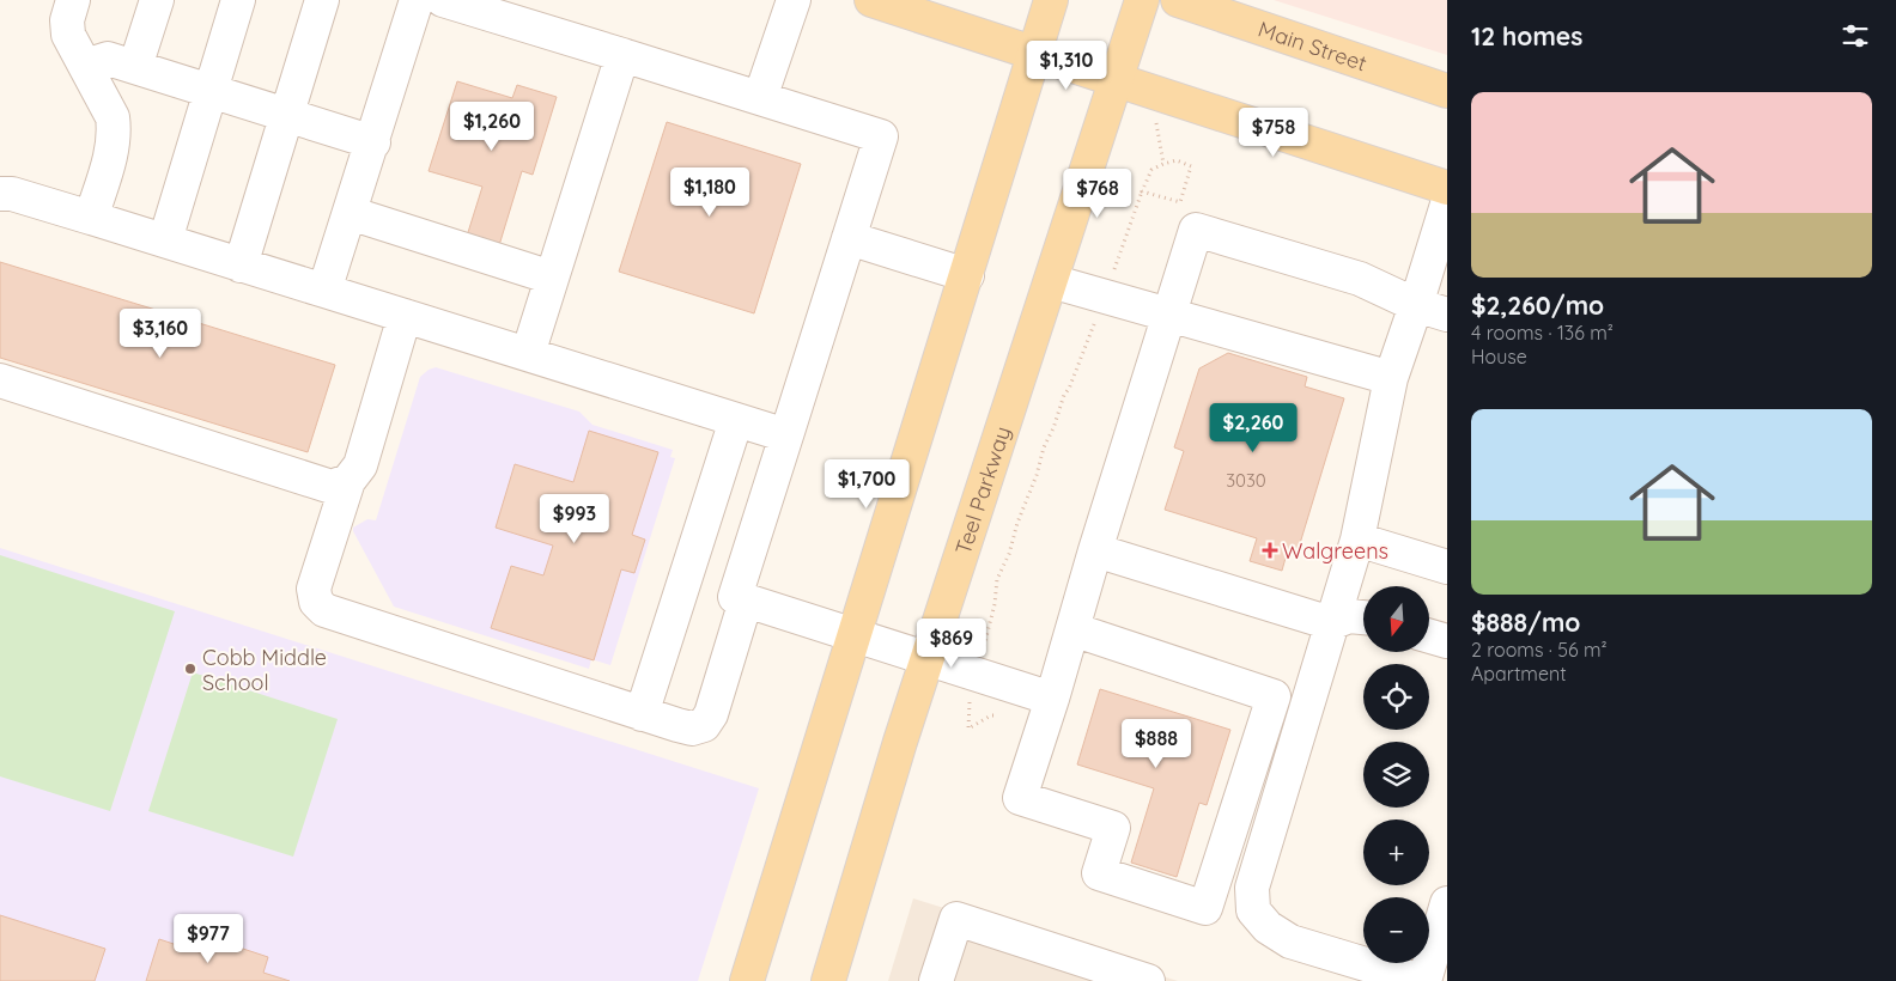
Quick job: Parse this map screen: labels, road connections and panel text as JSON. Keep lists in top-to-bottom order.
{
  "streets": {
    "main road": ["Main Street", "Teel Parkway"]
  },
  "places": {
    "health": ["Walgreens"],
    "other": ["Cobb Middle School"]
  },
  "house_numbers": ["3030"],
  "north": "bottom",
  "page": {
    "heading": "12 homes",
    "price": [
      "$1,310",
      "$1,260",
      "$758",
      "$1,180",
      "$768",
      "$3,160",
      "$2,260",
      "$1,700",
      "$993",
      "$869",
      "$888",
      "$977"
    ],
    "list": [
      {
        "name": "$2,260/mo",
        "note": "4 rooms · 136 m² · House"
      },
      {
        "name": "$888/mo",
        "note": "2 rooms · 56 m² · Apartment"
      }
    ],
    "map_buttons": ["+", "−"]
  }
}
